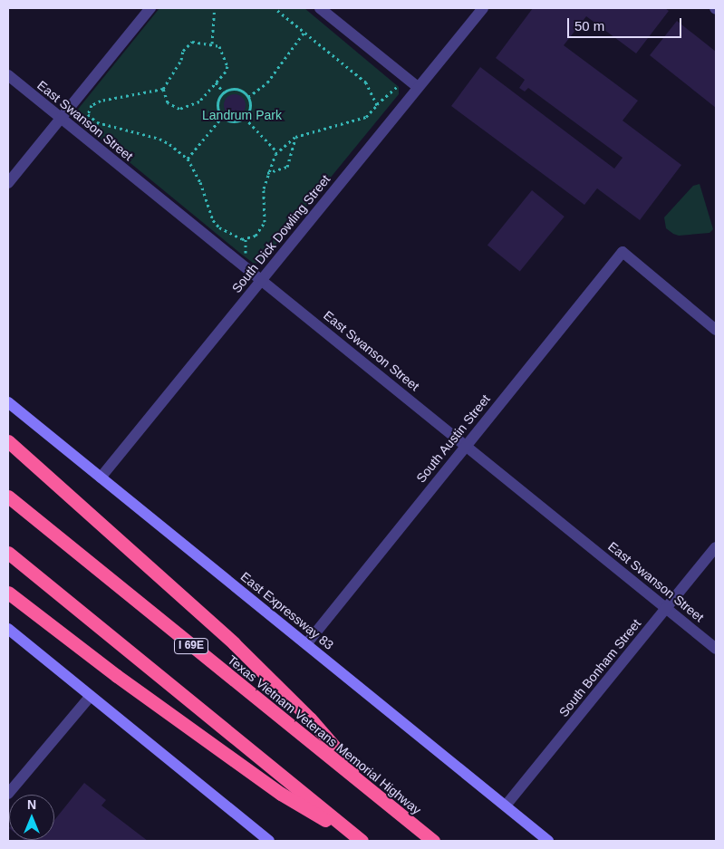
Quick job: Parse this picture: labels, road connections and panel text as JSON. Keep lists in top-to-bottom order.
{
  "streets": {
    "highway": ["I 69E", "Texas Vietnam Veterans Memorial Highway"],
    "main road": ["East Expressway 83"],
    "street": [
      "East Swanson Street",
      "South Dick Dowling Street",
      "South Austin Street",
      "South Bonham Street"
    ]
  },
  "crossings": [
    ["East Swanson Street", "South Dick Dowling Street"],
    ["East Swanson Street", "South Austin Street"],
    ["East Swanson Street", "South Bonham Street"],
    ["South Dick Dowling Street", "East Expressway 83"],
    ["South Austin Street", "East Expressway 83"],
    ["East Expressway 83", "South Bonham Street"]
  ],
  "parks": ["Landrum Park"],
  "scale_bar": "50 m",
  "north": "top"
}
